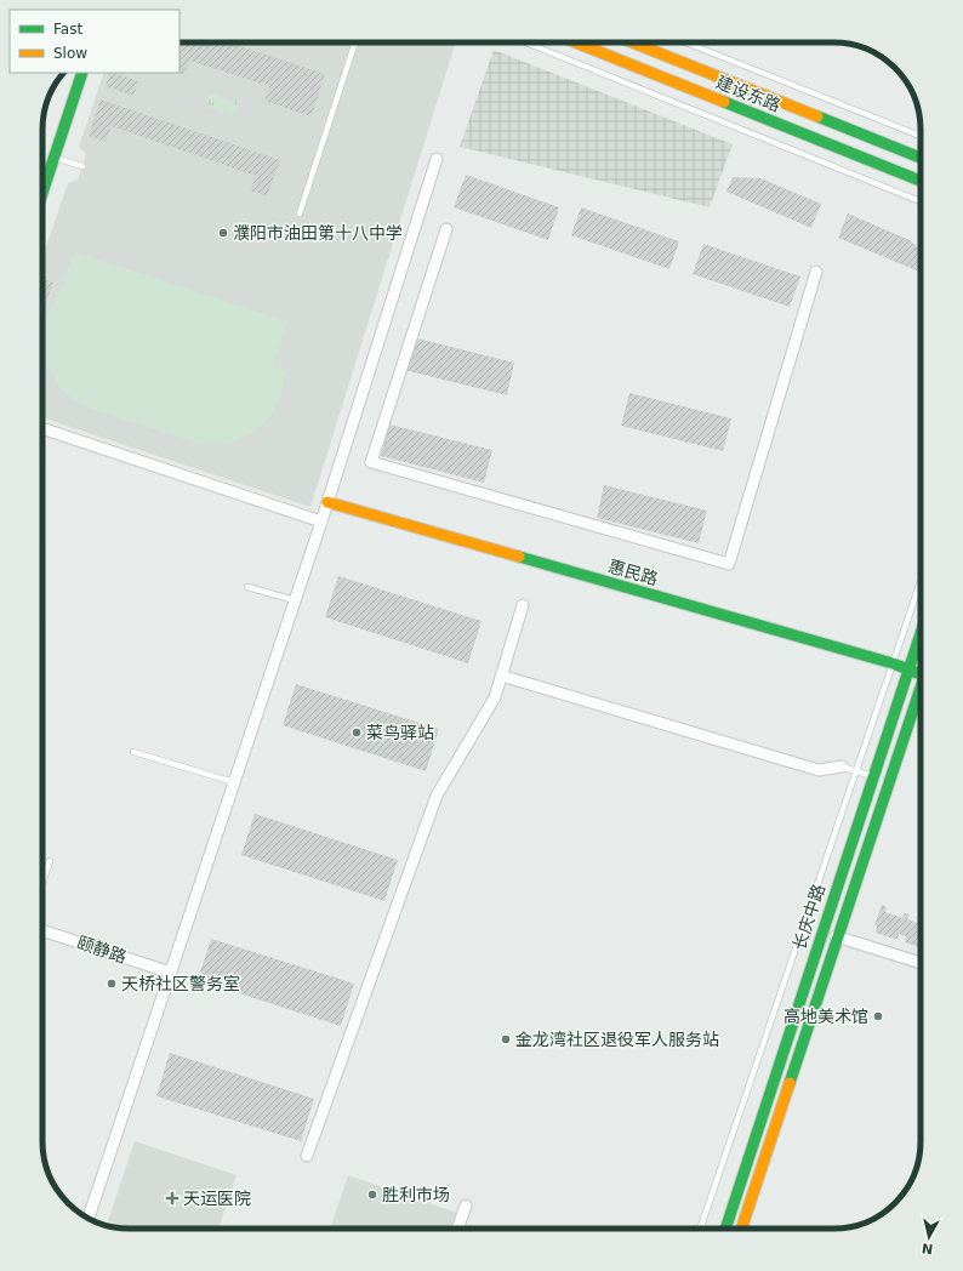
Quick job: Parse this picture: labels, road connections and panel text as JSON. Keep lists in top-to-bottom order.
{
  "streets": {
    "main road": ["建设东路", "惠民路", "长庆中路"],
    "street": ["颐静路"]
  },
  "crossings": [
    ["惠民路", "长庆中路"]
  ],
  "places": {
    "other": [
      "濮阳市油田第十八中学",
      "菜鸟驿站",
      "天桥社区警务室",
      "高地美术馆",
      "金龙湾社区退役军人服务站",
      "胜利市场"
    ],
    "health": ["天运医院"]
  },
  "legend": ["Fast", "Slow"],
  "north": "bottom"
}
